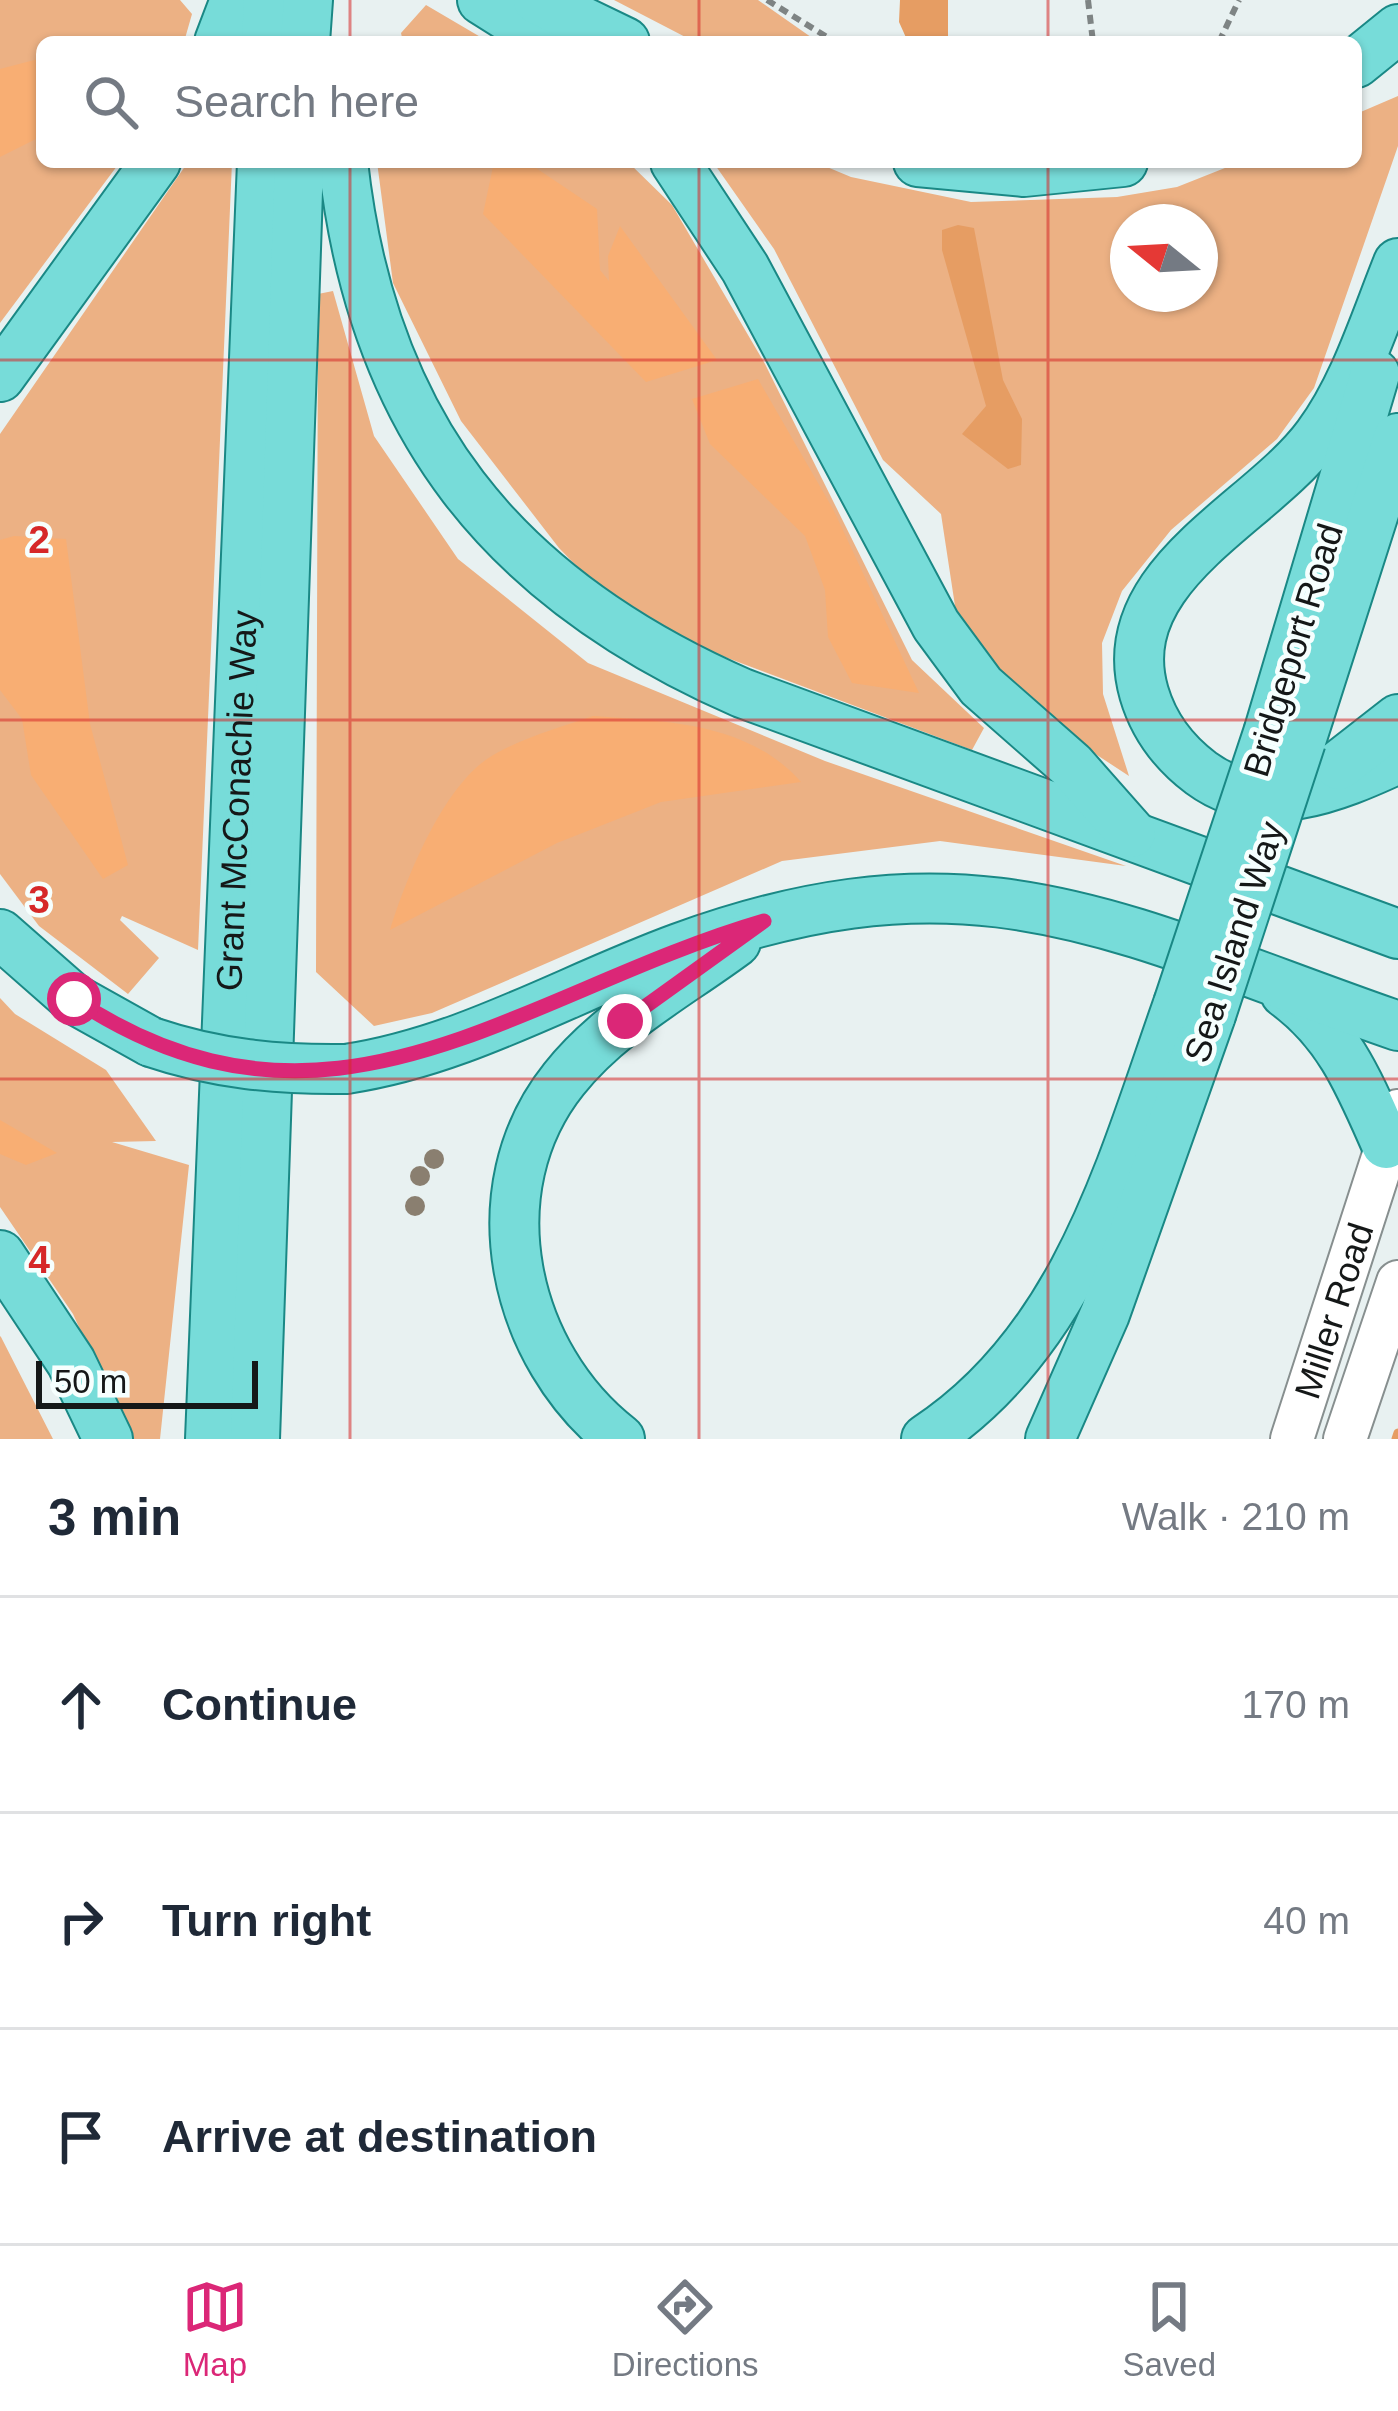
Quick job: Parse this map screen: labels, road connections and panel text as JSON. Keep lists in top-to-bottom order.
{
  "streets": {
    "main road": ["Bridgeport Road", "Grant McConachie Way", "Sea Island Way"],
    "street": ["Miller Road"]
  },
  "crossings": [
    ["Bridgeport Road", "Sea Island Way"]
  ],
  "scale_bar": "50 m",
  "north": "left",
  "page": {
    "search": "Search here",
    "scale": "50 m",
    "heading": ["3 min", "Walk · 210 m"],
    "list": [
      ["Continue", "170 m"],
      ["Turn right", "40 m"],
      "Arrive at destination"
    ],
    "nav": ["Map", "Directions", "Saved"]
  },
  "grid": {
    "rows": ["2", "3", "4"]
  }
}
